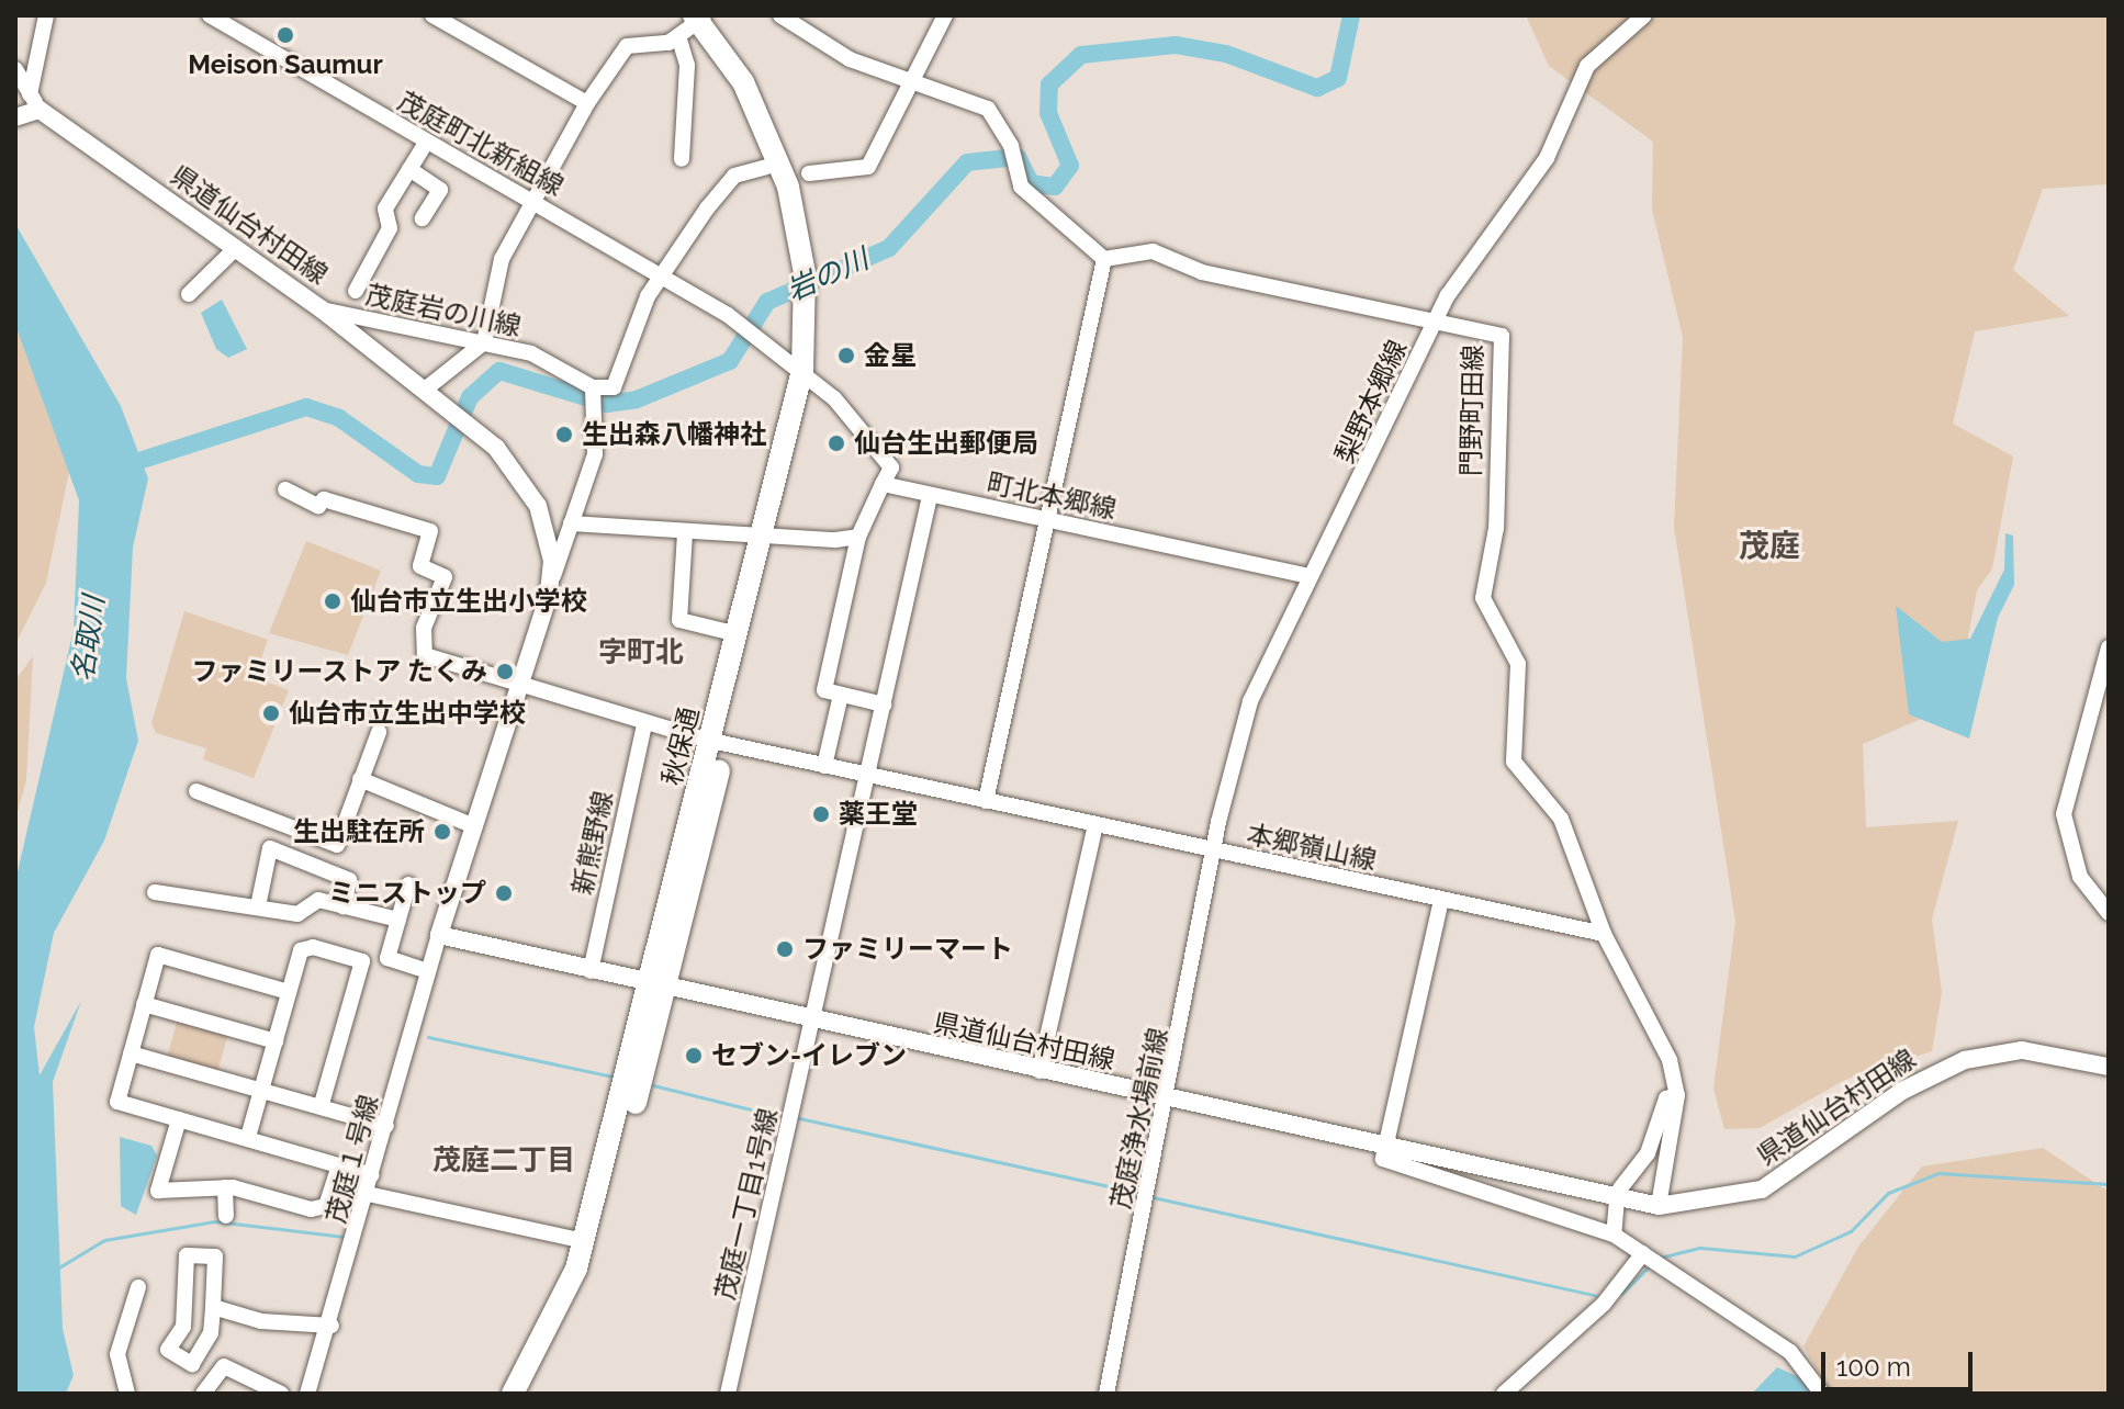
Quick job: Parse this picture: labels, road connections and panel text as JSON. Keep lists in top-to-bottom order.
{
  "streets": {
    "highway": ["秋保通"],
    "main road": ["県道仙台村田線"],
    "street": [
      "茂庭町北新組線",
      "茂庭岩の川線",
      "梨野本郷線",
      "門野町田線",
      "町北本郷線",
      "新熊野線",
      "本郷嶺山線",
      "茂庭浄水場前線",
      "茂庭１号線",
      "茂庭一丁目1号線"
    ]
  },
  "crossings": [
    ["茂庭町北新組線", "町北本郷線"],
    ["茂庭町北新組線", "秋保通"],
    ["県道仙台村田線", "茂庭岩の川線"],
    ["県道仙台村田線", "秋保通"],
    ["県道仙台村田線", "新熊野線"],
    ["県道仙台村田線", "茂庭浄水場前線"],
    ["県道仙台村田線", "茂庭１号線"],
    ["県道仙台村田線", "茂庭一丁目1号線"],
    ["梨野本郷線", "門野町田線"],
    ["梨野本郷線", "町北本郷線"],
    ["梨野本郷線", "本郷嶺山線"],
    ["梨野本郷線", "茂庭浄水場前線"],
    ["門野町田線", "本郷嶺山線"],
    ["町北本郷線", "茂庭一丁目1号線"],
    ["秋保通", "本郷嶺山線"],
    ["新熊野線", "本郷嶺山線"],
    ["本郷嶺山線", "茂庭浄水場前線"],
    ["本郷嶺山線", "茂庭一丁目1号線"]
  ],
  "districts": ["茂庭", "字町北", "茂庭二丁目"],
  "water": ["岩の川", "名取川"],
  "places": [
    "Meison Saumur",
    "金星",
    "生出森八幡神社",
    "仙台生出郵便局",
    "仙台市立生出小学校",
    "ファミリーストア たくみ",
    "仙台市立生出中学校",
    "薬王堂",
    "生出駐在所",
    "ミニストップ",
    "ファミリーマート",
    "セブン-イレブン"
  ],
  "scale_bar": "100 m"
}
